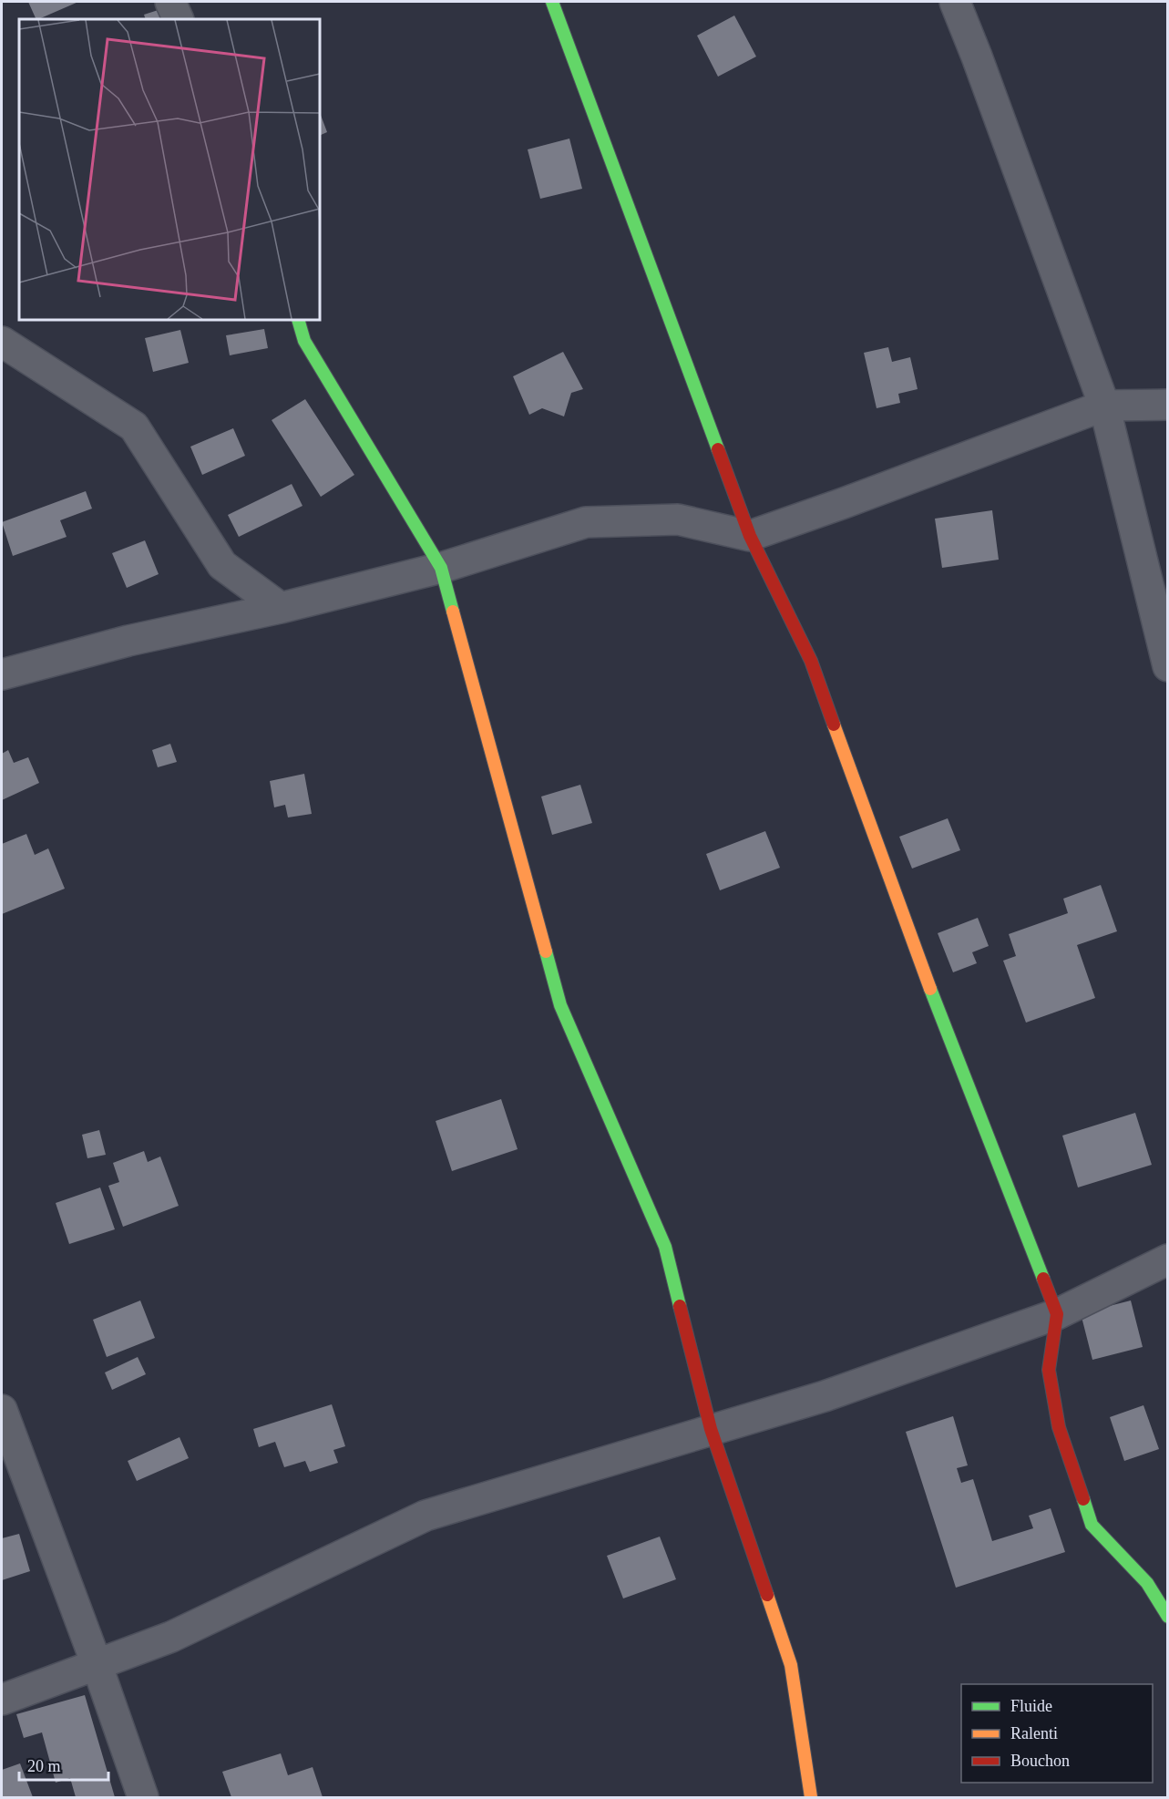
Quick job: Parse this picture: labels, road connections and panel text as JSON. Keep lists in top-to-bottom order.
{
  "legend": ["Fluide", "Ralenti", "Bouchon"],
  "scale_bar": "20 m"
}
